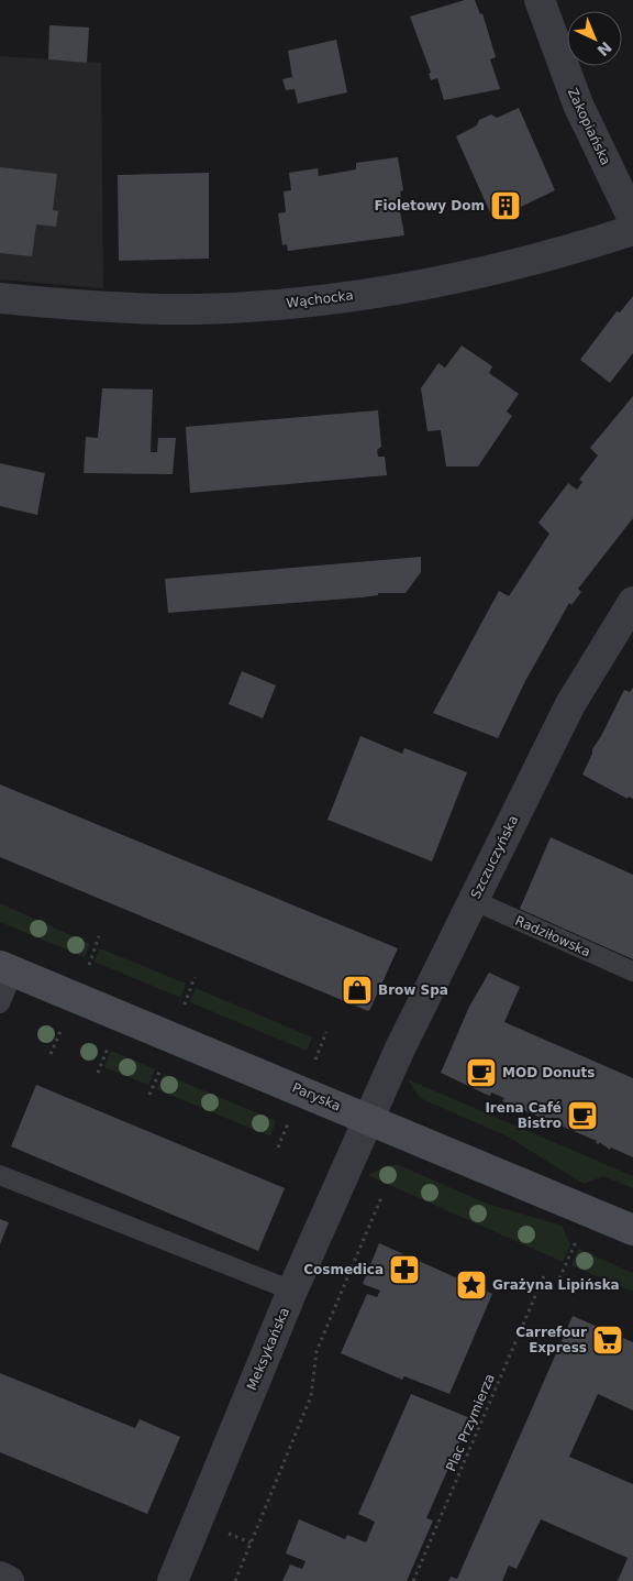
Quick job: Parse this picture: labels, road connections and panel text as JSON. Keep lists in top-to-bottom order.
{
  "streets": {
    "street": [
      "Zakopiańska",
      "Wąchocka",
      "Szczuczyńska",
      "Paryska",
      "Meksykańska"
    ],
    "lane": ["Radziłowska"],
    "path": ["Plac Przymierza"]
  },
  "crossings": [
    ["Szczuczyńska", "Radziłowska"],
    ["Szczuczyńska", "Paryska"],
    ["Szczuczyńska", "Meksykańska"],
    ["Paryska", "Meksykańska"]
  ],
  "places": {
    "building": ["Fioletowy Dom"],
    "shop": ["Brow Spa"],
    "cafe": ["MOD Donuts", "Irena Café Bistro"],
    "pharmacy": ["Cosmedica"],
    "place": ["Grażyna Lipińska"],
    "supermarket": ["Carrefour Express"]
  },
  "north": "bottom right"
}
